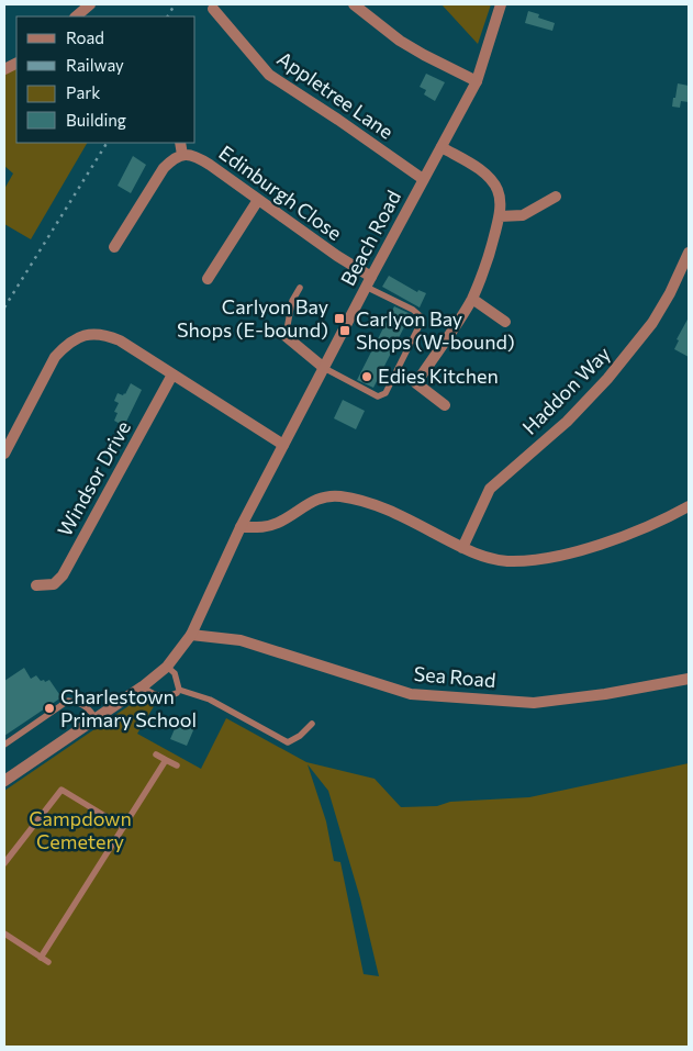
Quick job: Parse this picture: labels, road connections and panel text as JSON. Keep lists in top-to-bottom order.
{
  "streets": {
    "street": [
      "Appletree Lane",
      "Edinburgh Close",
      "Beach Road",
      "Haddon Way",
      "Windsor Drive",
      "Sea Road"
    ]
  },
  "crossings": [
    ["Appletree Lane", "Beach Road"],
    ["Edinburgh Close", "Beach Road"],
    ["Beach Road", "Sea Road"]
  ],
  "parks": ["Campdown Cemetery"],
  "places": {
    "transit": ["Carlyon Bay Shops (E-bound)", "Carlyon Bay Shops (W-bound)"],
    "other": ["Edies Kitchen", "Charlestown Primary School"]
  },
  "legend": [
    "Road",
    "Railway",
    "Park",
    "Building"
  ]
}
